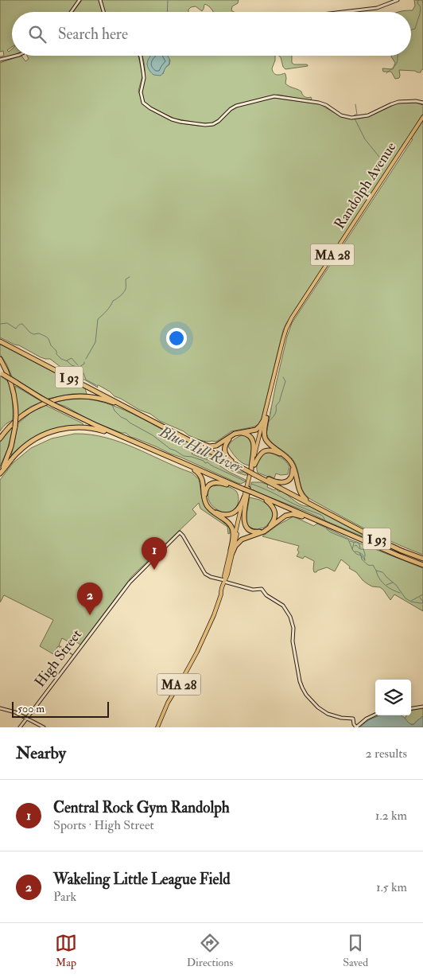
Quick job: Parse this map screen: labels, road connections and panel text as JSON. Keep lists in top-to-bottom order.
{
  "streets": {
    "highway": ["I 93"],
    "main road": ["Randolph Avenue", "MA 28", "High Street"]
  },
  "crossings": [
    ["Randolph Avenue", "MA 28"],
    ["Randolph Avenue", "I 93"],
    ["MA 28", "High Street"]
  ],
  "water": ["Blue Hill River"],
  "scale_bar": "500 m",
  "page": {
    "search": "Search here",
    "pins": ["1", "2"],
    "scale": "500 m",
    "heading": ["Nearby", "2 results"],
    "list": [
      {
        "mark": "1",
        "name": "Central Rock Gym Randolph",
        "note": "Sports · High Street",
        "value": "1.2 km"
      },
      {
        "mark": "2",
        "name": "Wakeling Little League Field",
        "note": "Park",
        "value": "1.5 km"
      }
    ],
    "nav": ["Map", "Directions", "Saved"]
  }
}
